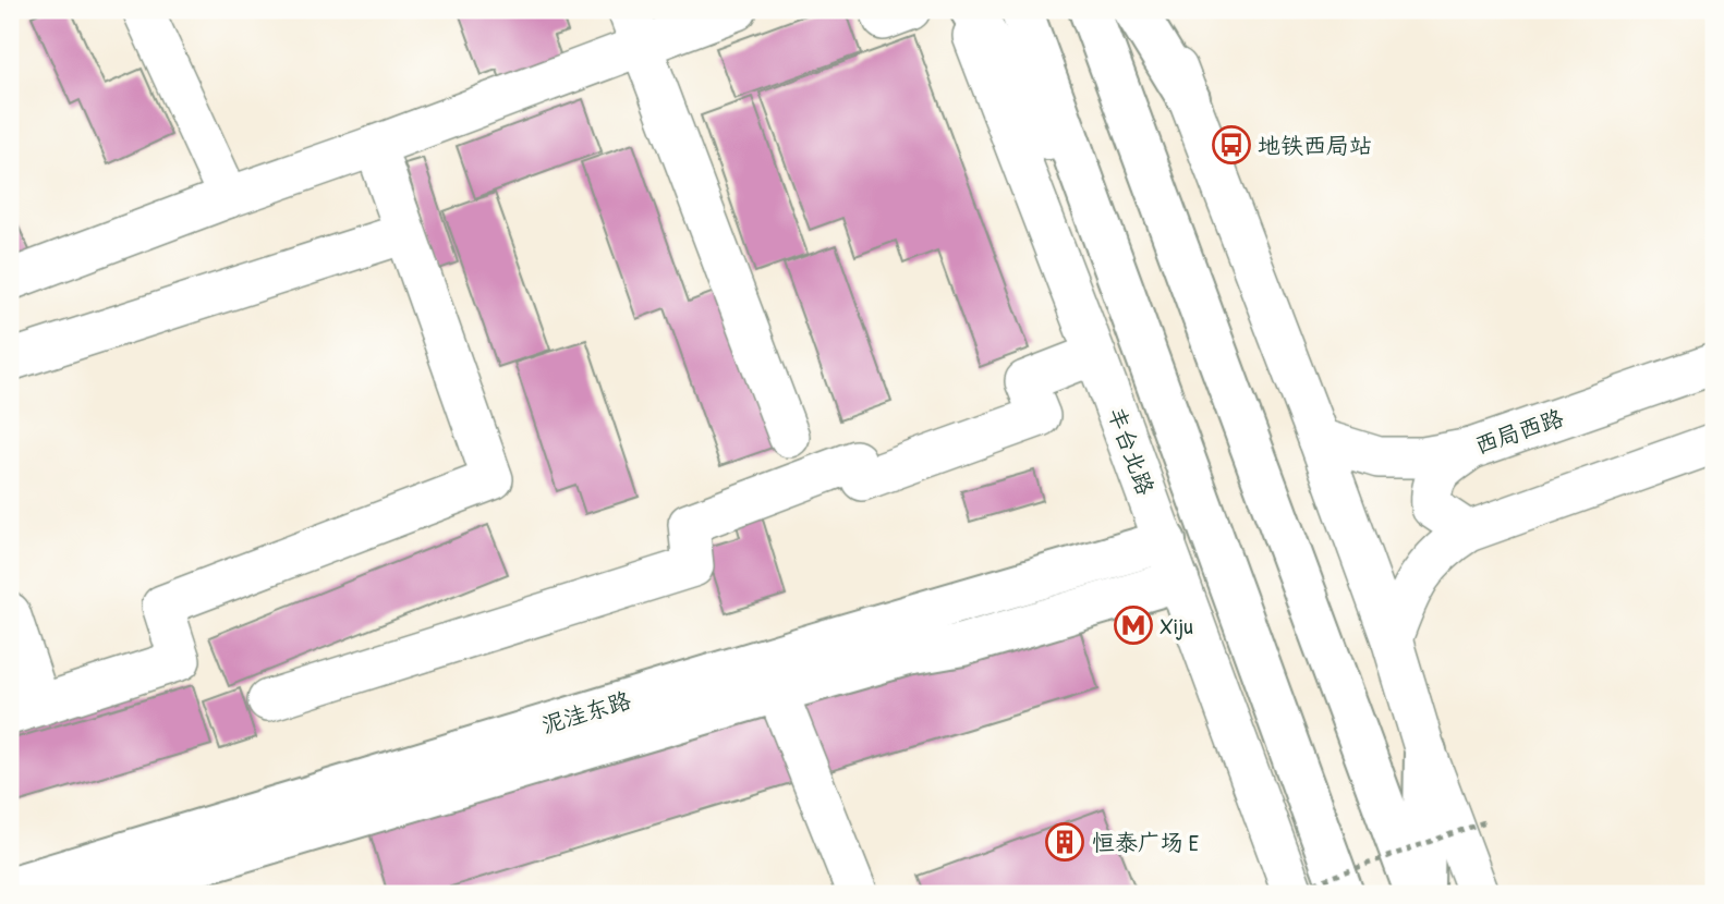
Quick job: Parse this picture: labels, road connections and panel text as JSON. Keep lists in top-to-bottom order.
{
  "streets": {
    "main road": ["丰台北路", "泥洼东路"],
    "street": ["西局西路"]
  },
  "crossings": [
    ["丰台北路", "泥洼东路"]
  ],
  "places": {
    "bus stop": ["地铁西局站"],
    "metro station": ["Xiju"],
    "building": ["恒泰广场 E"]
  }
}
